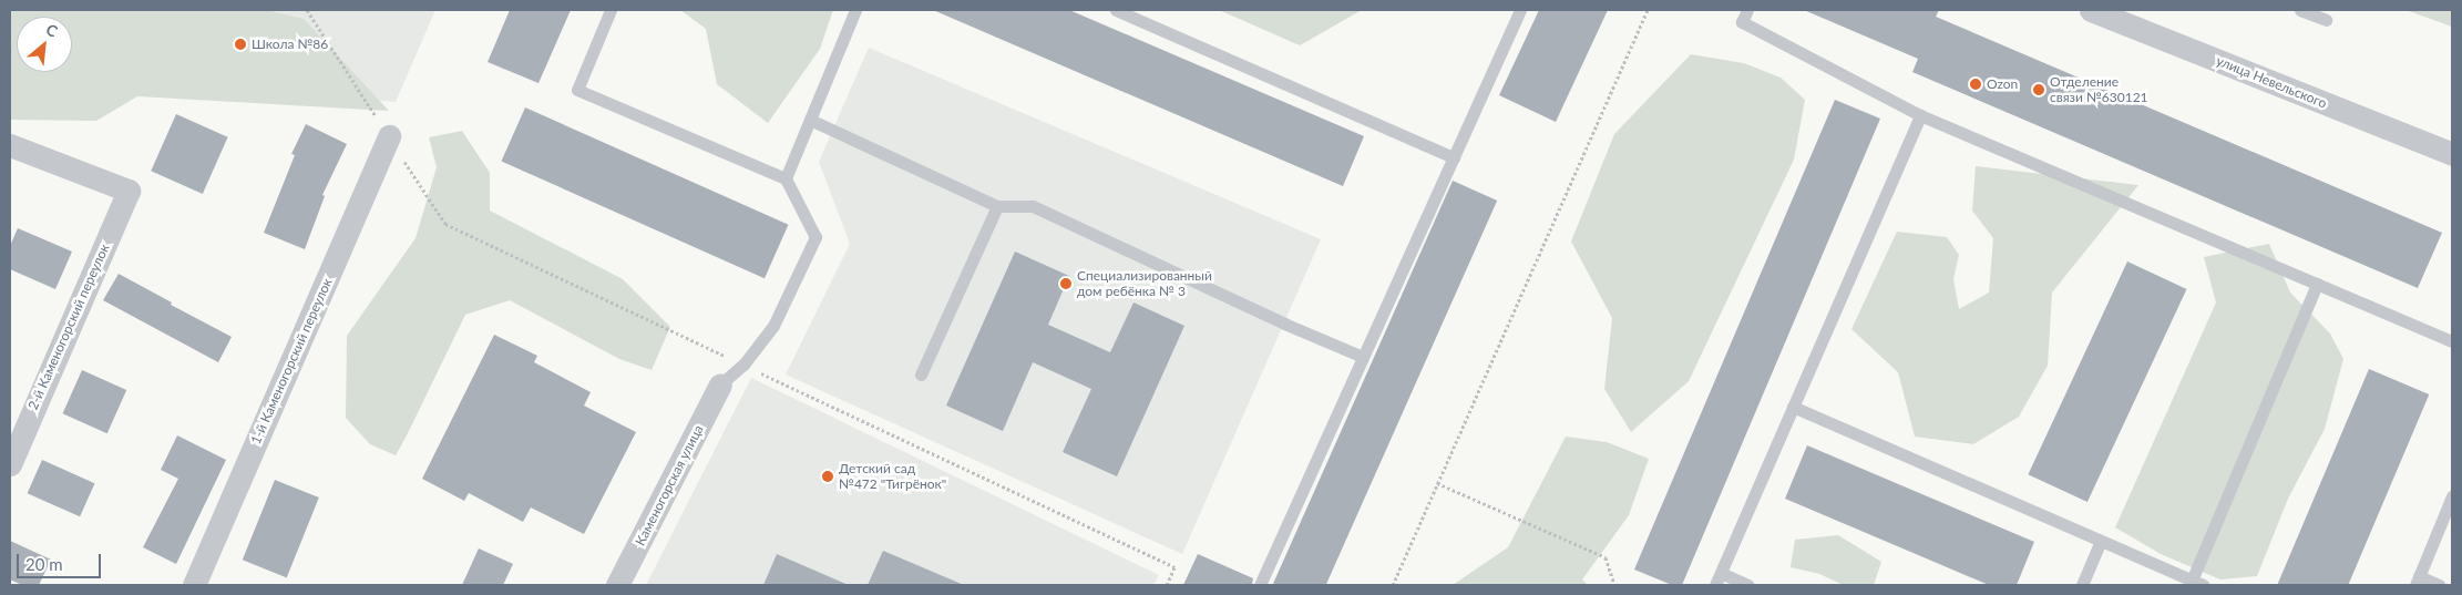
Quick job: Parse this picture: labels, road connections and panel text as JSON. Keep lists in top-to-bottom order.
{
  "streets": {
    "street": [
      "улица Невельского",
      "2-й Каменогорский переулок",
      "1-й Каменогорский переулок",
      "Каменогорская улица"
    ]
  },
  "places": [
    "Школа №86",
    "Ozon",
    "Отделение связи №630121",
    "Специализированный дом ребёнка № 3",
    "Детский сад №472 \"Тигрёнок\""
  ],
  "scale_bar": "20 m",
  "north": "top right"
}
